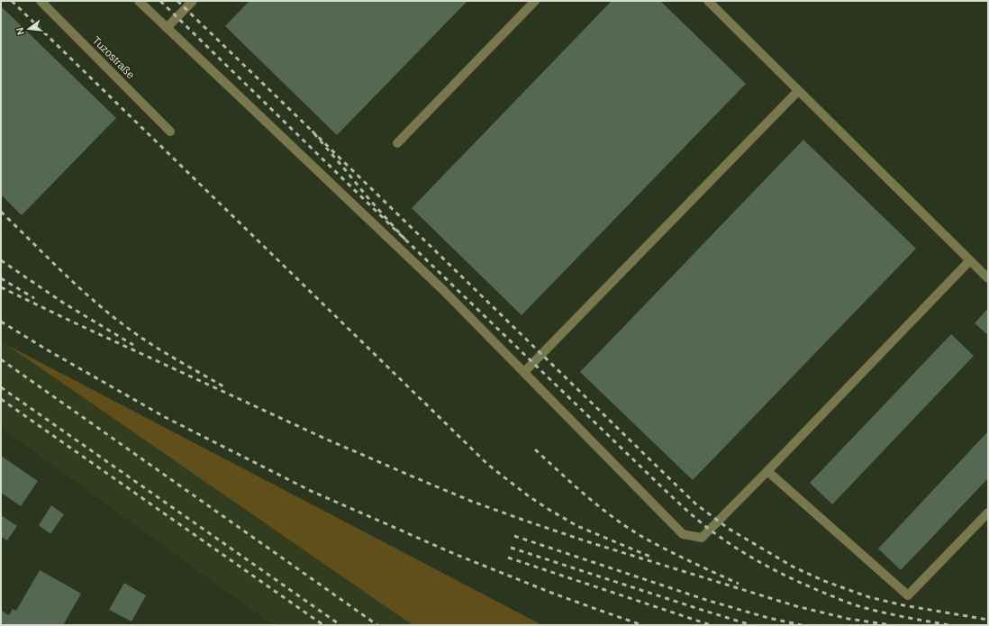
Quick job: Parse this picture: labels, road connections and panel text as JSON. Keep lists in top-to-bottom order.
{
  "streets": {
    "lane": ["Tuzostraße"]
  },
  "north": "left"
}
